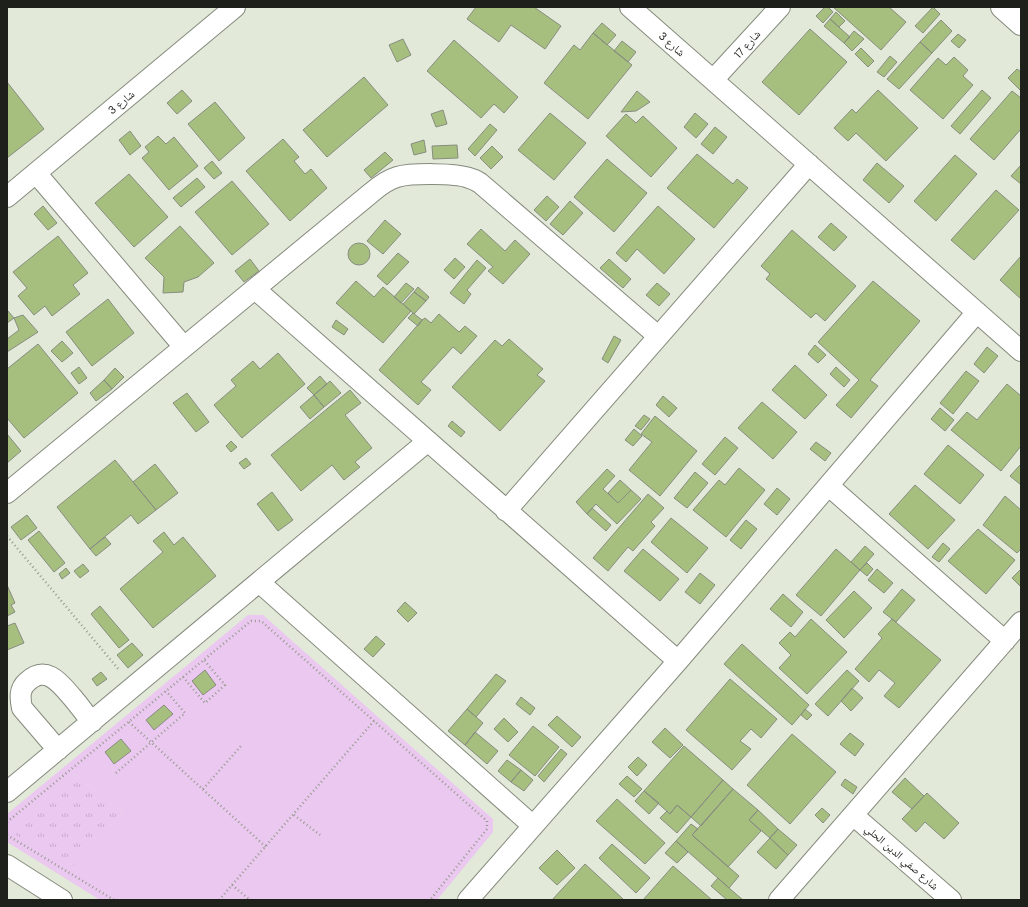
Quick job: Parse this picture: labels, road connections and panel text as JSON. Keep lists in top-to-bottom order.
{
  "streets": {
    "street": ["شارع 3", "شارع 17", "شارع صفي الدين الحلي"]
  },
  "crossings": [
    ["شارع 3", "شارع 17"]
  ]
}
